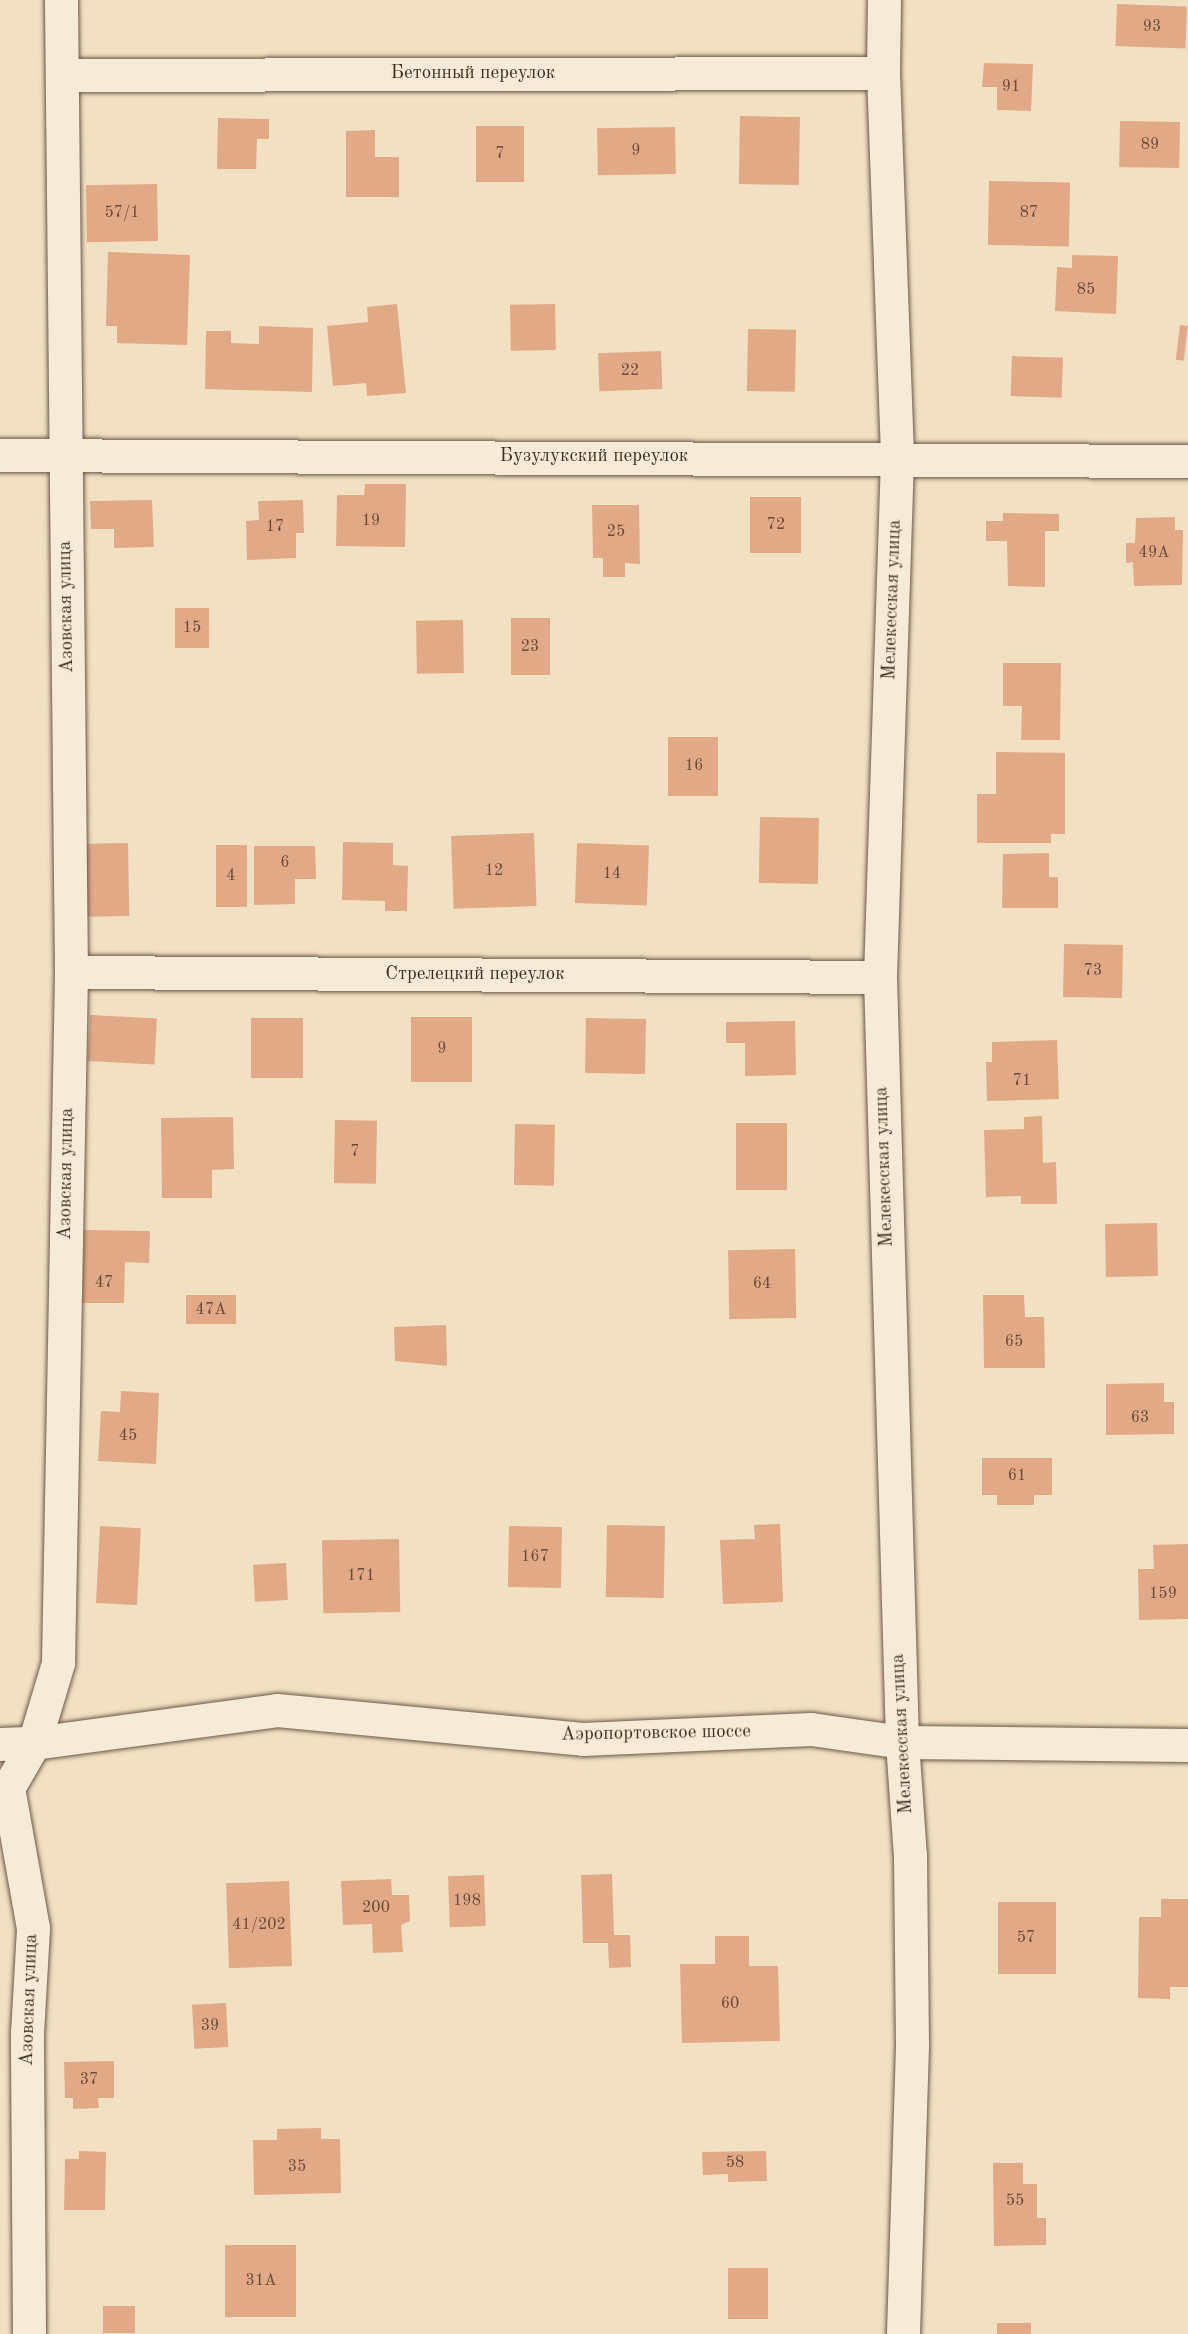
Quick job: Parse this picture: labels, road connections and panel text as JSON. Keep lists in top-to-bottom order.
{
  "streets": {
    "street": [
      "Бетонный переулок",
      "Бузулукский переулок",
      "Мелекесская улица",
      "Азовская улица",
      "Стрелецкий переулок",
      "Аэропортовское шоссе"
    ]
  },
  "crossings": [
    ["Бетонный переулок", "Мелекесская улица"],
    ["Бетонный переулок", "Азовская улица"],
    ["Бузулукский переулок", "Мелекесская улица"],
    ["Бузулукский переулок", "Азовская улица"],
    ["Мелекесская улица", "Стрелецкий переулок"],
    ["Мелекесская улица", "Аэропортовское шоссе"],
    ["Азовская улица", "Стрелецкий переулок"],
    ["Азовская улица", "Аэропортовское шоссе"]
  ],
  "house_numbers": [
    "93",
    "91",
    "89",
    "9",
    "7",
    "57/1",
    "87",
    "85",
    "22",
    "19",
    "72",
    "17",
    "25",
    "49А",
    "15",
    "23",
    "16",
    "6",
    "12",
    "14",
    "4",
    "73",
    "9",
    "71",
    "7",
    "47",
    "64",
    "47А",
    "65",
    "63",
    "45",
    "61",
    "167",
    "171",
    "159",
    "198",
    "200",
    "41/202",
    "57",
    "60",
    "39",
    "37",
    "58",
    "35",
    "55",
    "31А"
  ]
}
